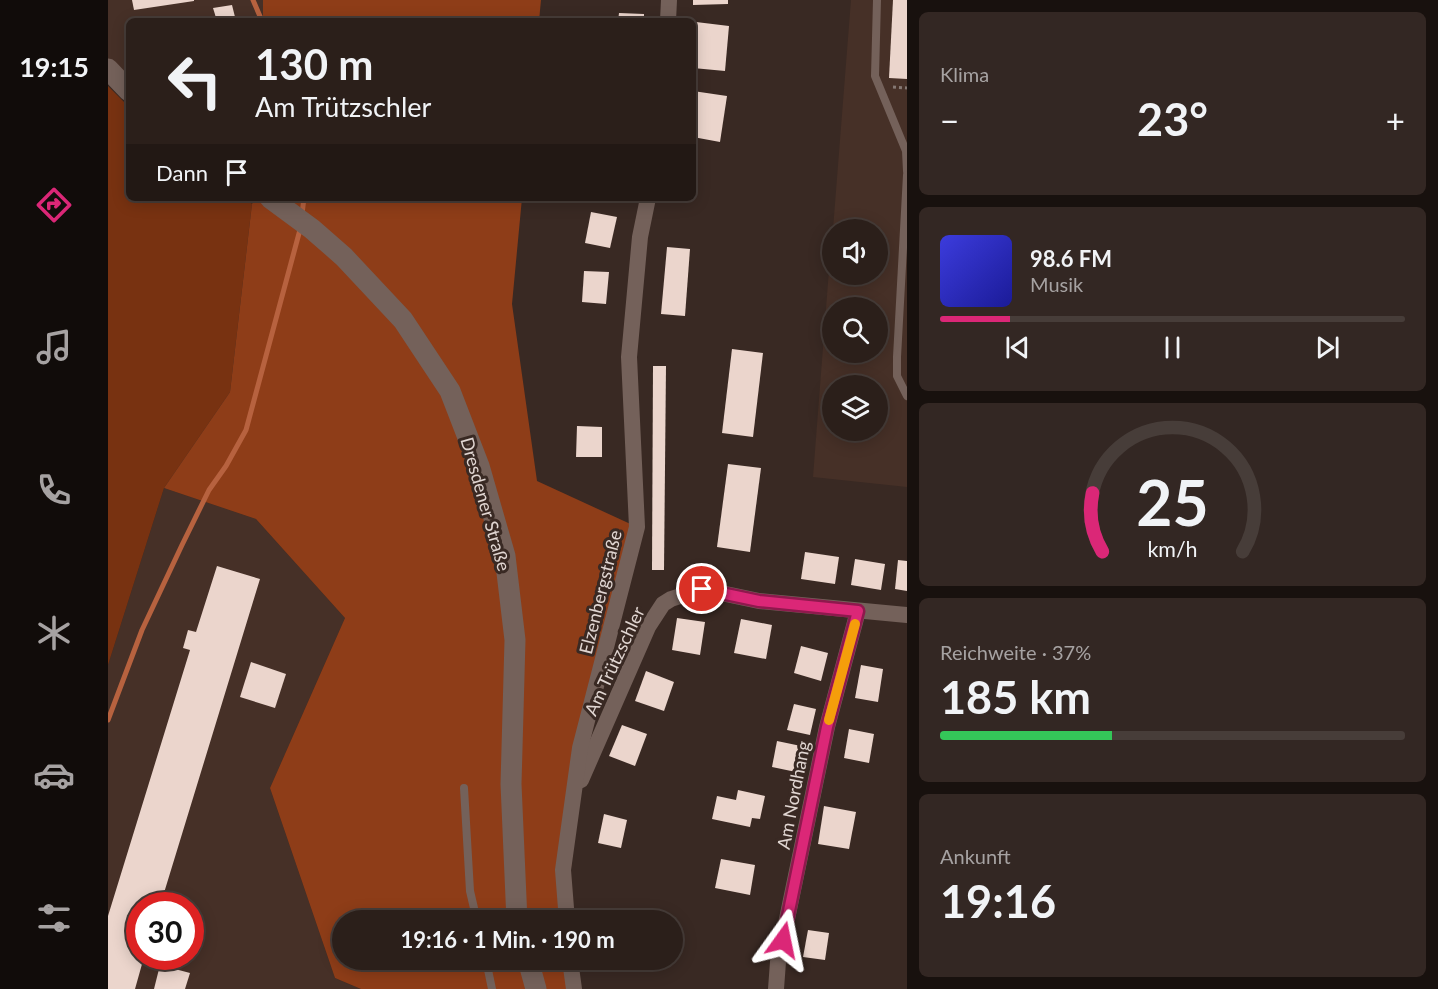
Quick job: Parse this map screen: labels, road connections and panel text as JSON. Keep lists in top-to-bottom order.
{
  "streets": {
    "street": [
      "Dresdener Straße",
      "Elzenbergstraße",
      "Am Trützschler",
      "Am Nordhang"
    ]
  },
  "crossings": [
    ["Elzenbergstraße", "Am Trützschler"],
    ["Am Trützschler", "Am Nordhang"]
  ],
  "page": {
    "tabs": "19:15",
    "tile": [
      "Klima",
      ["Reichweite · 37%", "185 km"],
      ["Ankunft", "19:16"]
    ],
    "turn": ["130 m", "Am Trützschler"],
    "heat": ["−", "23°", "+"],
    "then": "Dann",
    "song": ["98.6 FM", "Musik"],
    "limit": "30",
    "trip": "19:16 · 1 Min. · 190 m",
    "gauge": ["25", "km/h"]
  }
}
